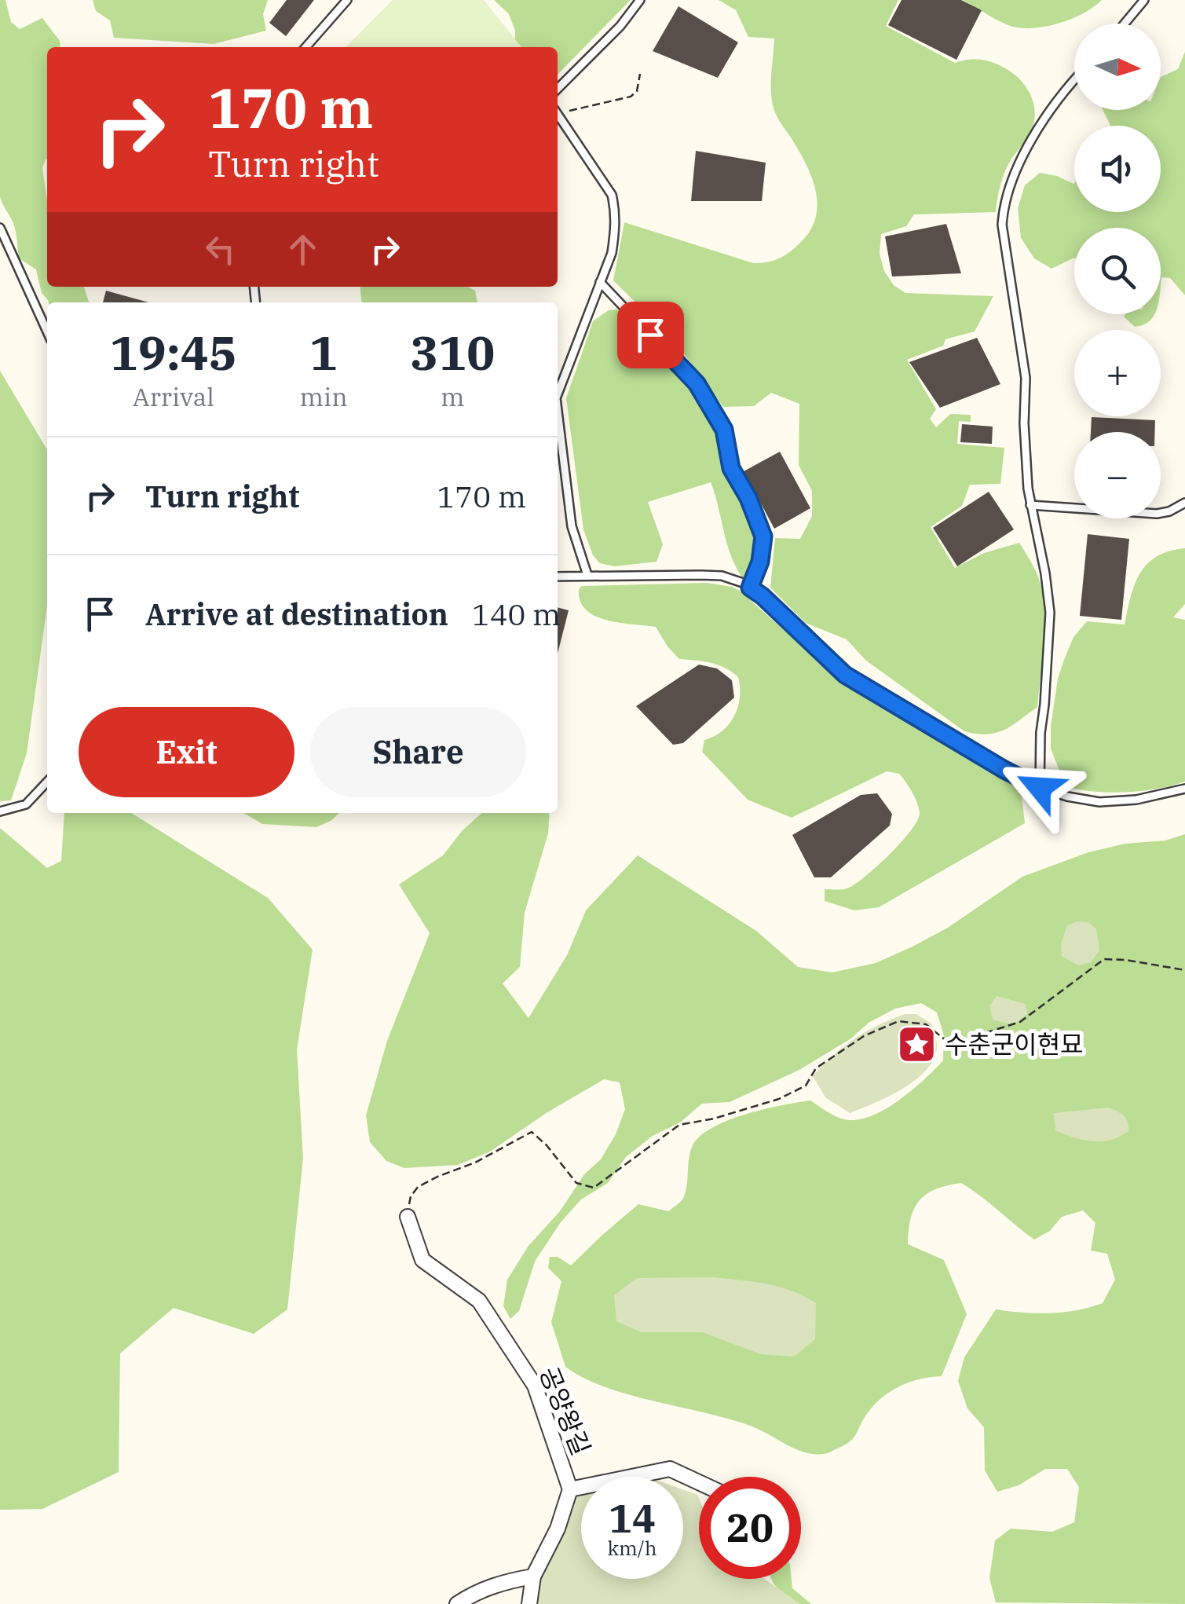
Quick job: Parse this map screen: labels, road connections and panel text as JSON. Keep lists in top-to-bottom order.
{
  "streets": {
    "street": ["공양왕길"]
  },
  "places": {
    "place": ["수춘군이현묘"]
  },
  "north": "right",
  "page": {
    "map_buttons": ["+", "−"],
    "turn": ["170 m", "Turn right"],
    "eta": [
      "19:45",
      "Arrival",
      "1",
      "min",
      "310",
      "m"
    ],
    "list": [
      {
        "name": "Turn right",
        "value": "170 m"
      },
      {
        "name": "Arrive at destination",
        "value": "140 m"
      }
    ],
    "buttons": ["Exit", "Share"],
    "speed": "14 km/h",
    "limit": "20"
  }
}
